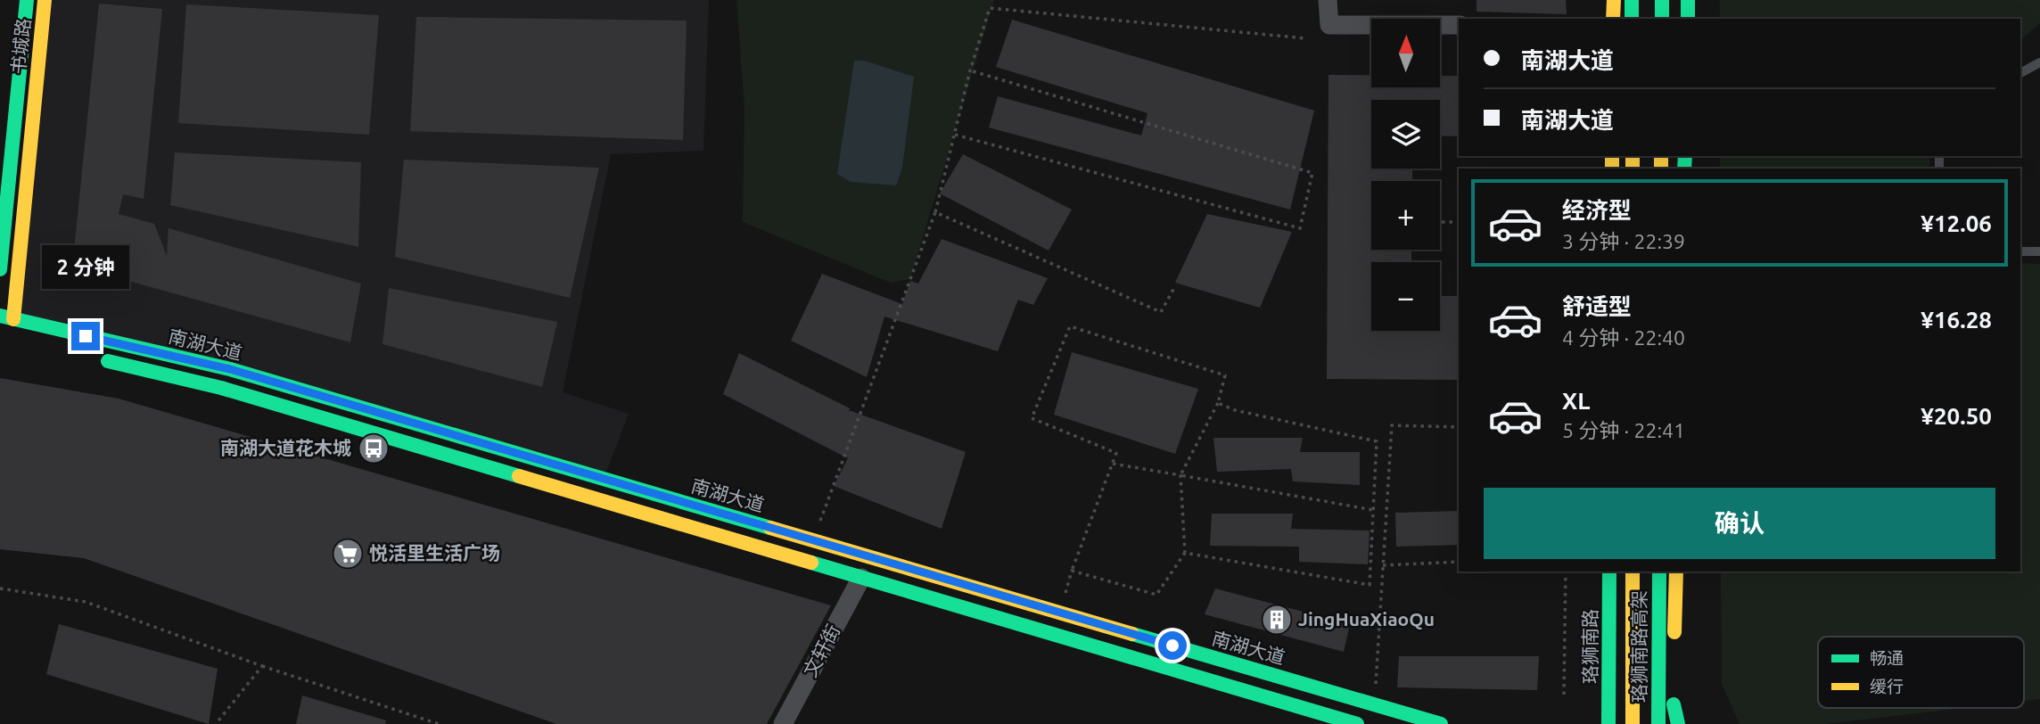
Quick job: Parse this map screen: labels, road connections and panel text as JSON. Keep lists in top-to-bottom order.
{
  "streets": {
    "main road": [
      "书城路",
      "南湖大道",
      "珞狮南路",
      "珞狮南路高架"
    ],
    "street": ["文轩街"]
  },
  "crossings": [
    ["书城路", "南湖大道"],
    ["南湖大道", "文轩街"]
  ],
  "places": {
    "bus stop": ["南湖大道花木城"],
    "supermarket": ["悦活里生活广场"],
    "building": ["JingHuaXiaoQu"]
  },
  "legend": ["畅通", "缓行"],
  "north": "top",
  "page": {
    "map_buttons": ["+", "−"],
    "banner": ["南湖大道", "南湖大道"],
    "list": [
      {
        "name": "经济型",
        "note": "3 分钟 · 22:39",
        "value": "¥12.06"
      },
      {
        "name": "舒适型",
        "note": "4 分钟 · 22:40",
        "value": "¥16.28"
      },
      {
        "name": "XL",
        "note": "5 分钟 · 22:41",
        "value": "¥20.50"
      }
    ],
    "bubble": "2 分钟",
    "buttons": "确认"
  }
}
